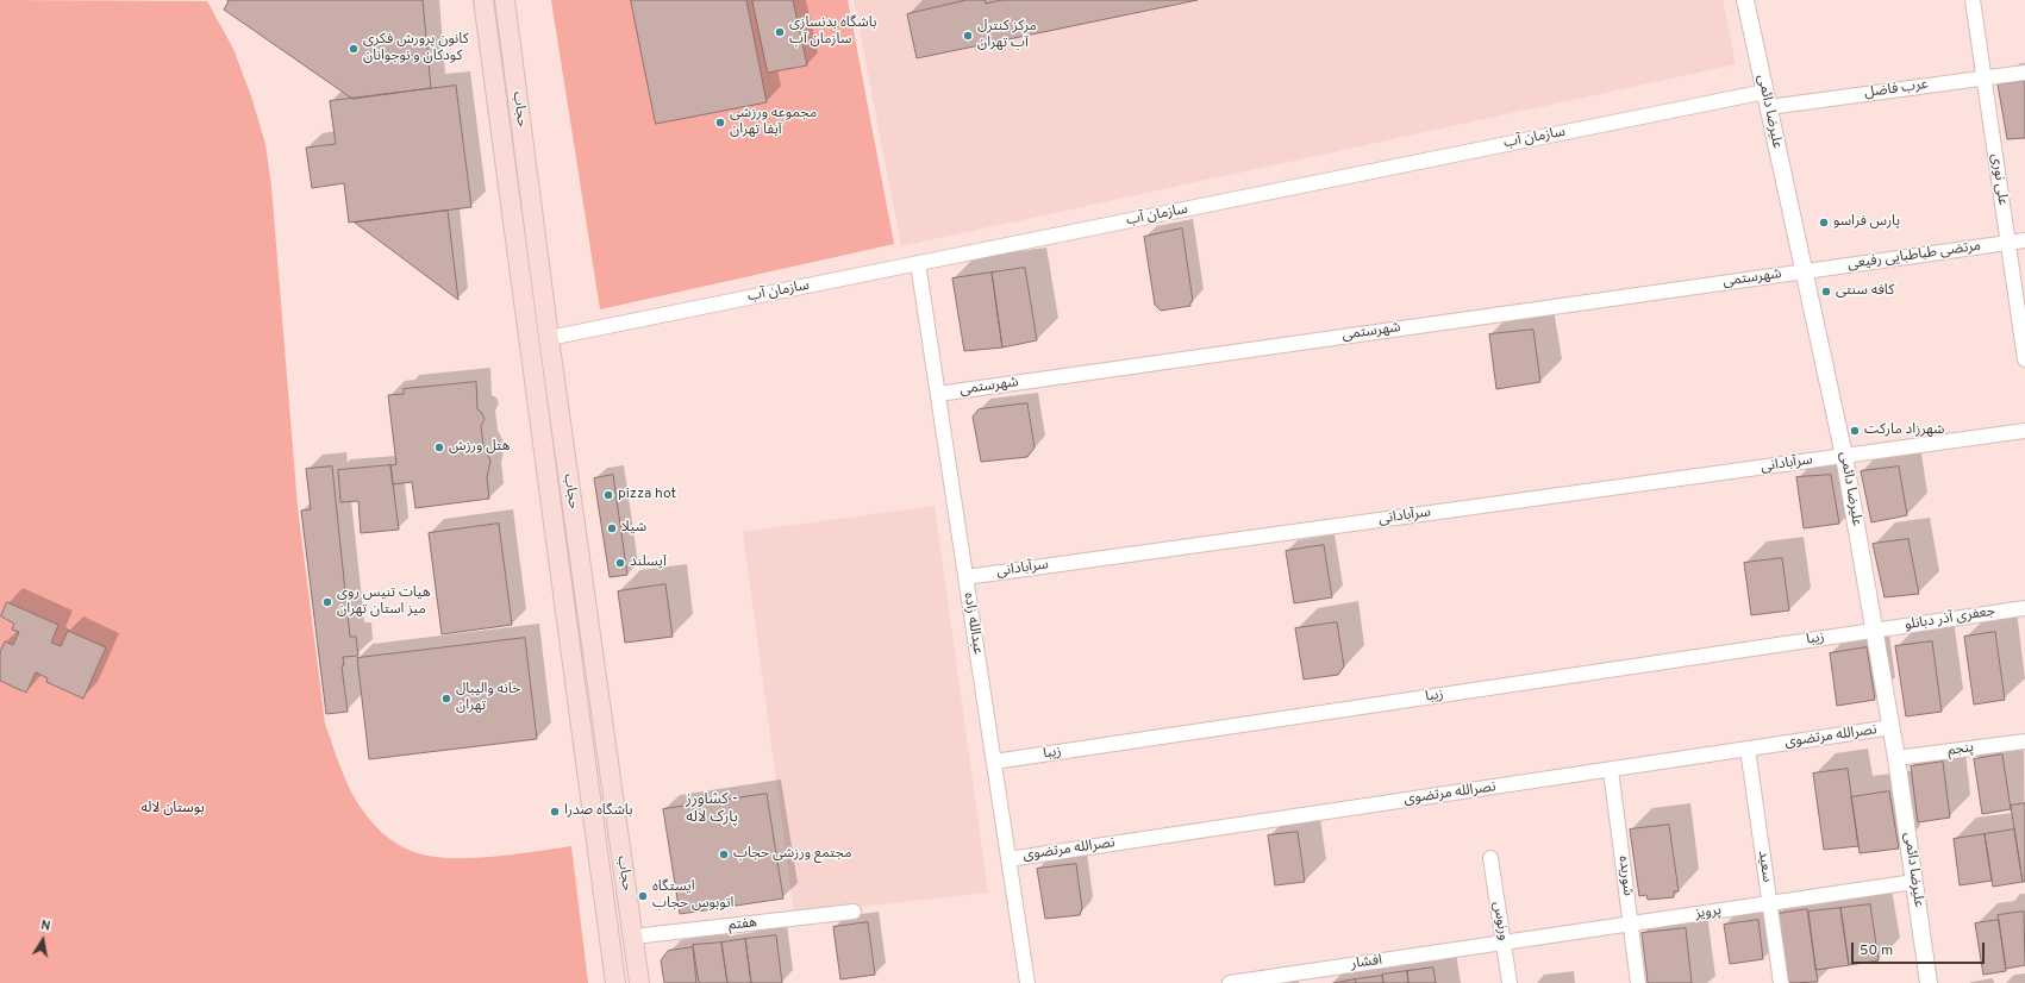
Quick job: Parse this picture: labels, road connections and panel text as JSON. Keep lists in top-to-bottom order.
{
  "streets": {
    "main road": ["حجاب"],
    "street": [
      "عرب فاضل",
      "علیرضا دائمی",
      "سازمان آب",
      "علی نوری",
      "مرتضی طباطبایی رفیعی",
      "شهرستمی",
      "سرآبادانی",
      "جعفری آذر دبانلو",
      "عبدالله زاده",
      "زیبا",
      "نصرالله مرتضوی",
      "پنجم",
      "سعید",
      "شوریده",
      "پرویز",
      "ورنوس",
      "هفتم",
      "افشار"
    ]
  },
  "crossings": [
    ["عرب فاضل", "علیرضا دائمی"],
    ["عرب فاضل", "سازمان آب"],
    ["عرب فاضل", "علی نوری"],
    ["حجاب", "سازمان آب"],
    ["حجاب", "هفتم"],
    ["علیرضا دائمی", "سازمان آب"],
    ["علیرضا دائمی", "مرتضی طباطبایی رفیعی"],
    ["علیرضا دائمی", "شهرستمی"],
    ["علیرضا دائمی", "سرآبادانی"],
    ["علیرضا دائمی", "جعفری آذر دبانلو"],
    ["علیرضا دائمی", "زیبا"],
    ["علیرضا دائمی", "نصرالله مرتضوی"],
    ["علیرضا دائمی", "پنجم"],
    ["علیرضا دائمی", "پرویز"],
    ["سازمان آب", "عبدالله زاده"],
    ["علی نوری", "مرتضی طباطبایی رفیعی"],
    ["مرتضی طباطبایی رفیعی", "شهرستمی"],
    ["شهرستمی", "عبدالله زاده"],
    ["سرآبادانی", "عبدالله زاده"],
    ["جعفری آذر دبانلو", "زیبا"],
    ["عبدالله زاده", "زیبا"],
    ["عبدالله زاده", "نصرالله مرتضوی"],
    ["نصرالله مرتضوی", "سعید"],
    ["نصرالله مرتضوی", "شوریده"],
    ["سعید", "پرویز"],
    ["شوریده", "پرویز"],
    ["پرویز", "ورنوس"],
    ["پرویز", "افشار"],
    ["ورنوس", "افشار"]
  ],
  "districts": ["کشاورز - پارک لاله"],
  "parks": ["بوستان لاله"],
  "places": [
    "باشگاه بدنسازی سازمان آب",
    "مرکز کنترل آب تهران",
    "کانون پرورش فکری کودکان و نوجوانان",
    "مجموعه ورزشی آبفا تهران",
    "پارس فراسو",
    "کافه سنتی",
    "شهرزاد مارکت",
    "هتل ورزش",
    "pizza hot",
    "شیلا",
    "آیسلند",
    "هیات تنیس روی میز استان تهران",
    "خانه والیبال تهران",
    "باشگاه صدرا",
    "مجتمع ورزشی حجاب",
    "ایستگاه اتوبوس حجاب"
  ],
  "scale_bar": "50 m",
  "north": "top"
}
